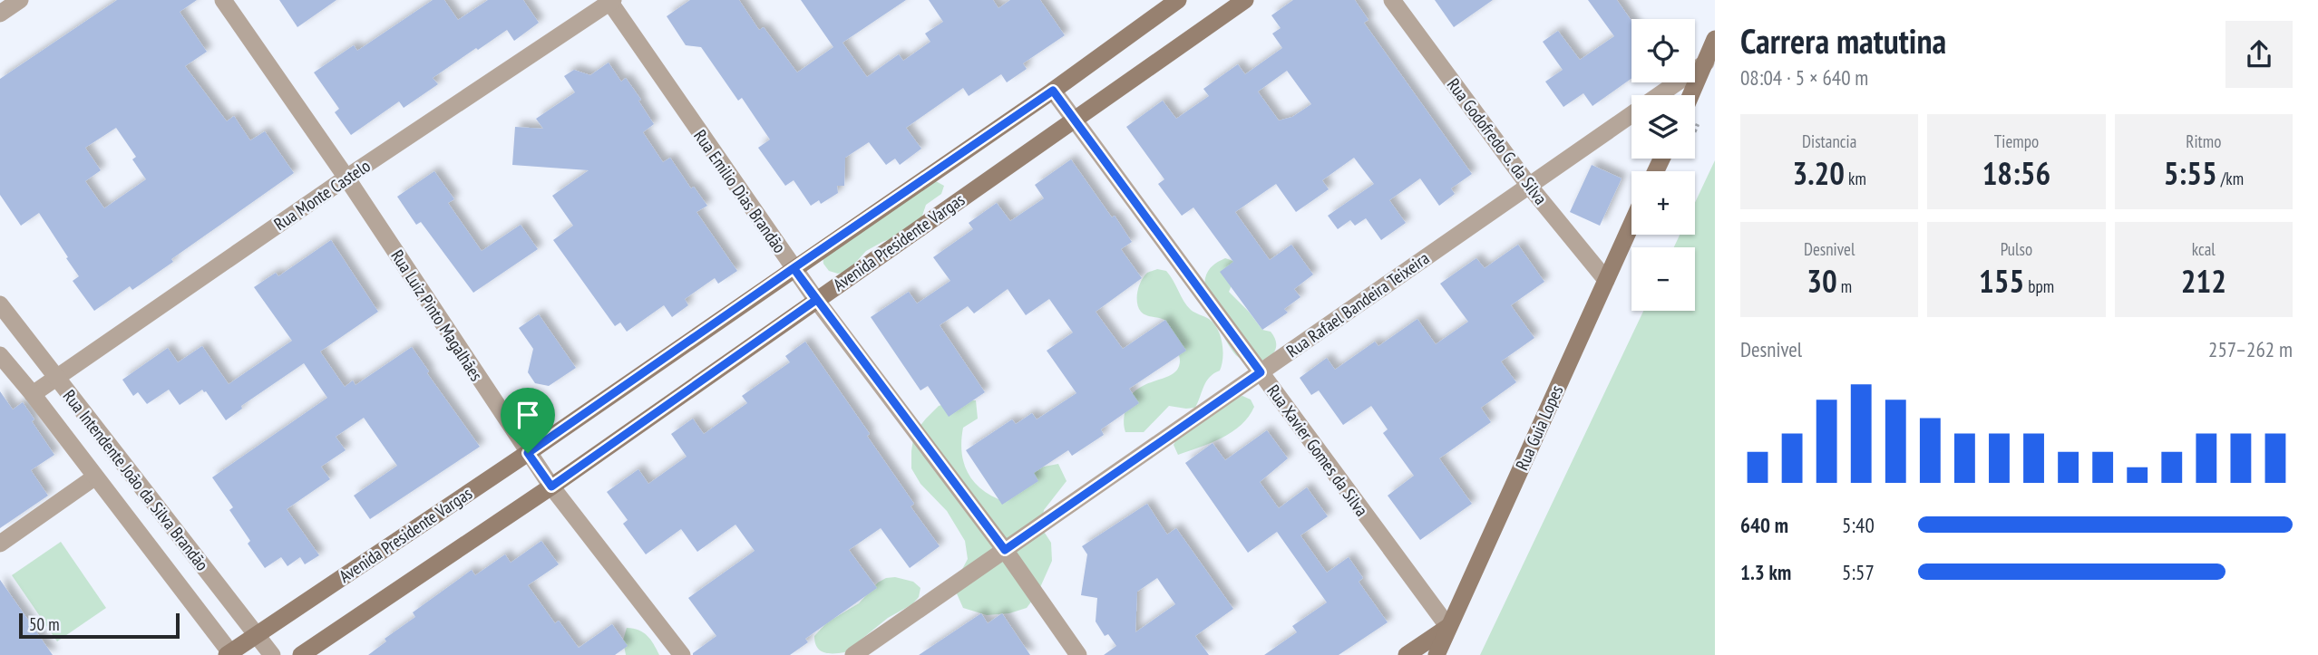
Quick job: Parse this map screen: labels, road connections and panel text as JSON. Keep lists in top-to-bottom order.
{
  "streets": {
    "main road": ["Avenida Presidente Vargas", "Rua Guia Lopes"],
    "street": [
      "Rua Godofredo G. da Silva",
      "Rua Emilio Dias Brandão",
      "Rua Monte Castelo",
      "Rua Rafael Bandeira Teixeira",
      "Rua Luiz Pinto Magalhães",
      "Rua Xavier Gomes da Silva",
      "Rua Intendente João da Silva Brandão"
    ]
  },
  "crossings": [
    ["Rua Godofredo G. da Silva", "Rua Rafael Bandeira Teixeira"],
    ["Rua Godofredo G. da Silva", "Rua Guia Lopes"],
    ["Rua Emilio Dias Brandão", "Rua Monte Castelo"],
    ["Rua Emilio Dias Brandão", "Avenida Presidente Vargas"],
    ["Rua Emilio Dias Brandão", "Rua Rafael Bandeira Teixeira"],
    ["Rua Monte Castelo", "Rua Luiz Pinto Magalhães"],
    ["Rua Monte Castelo", "Rua Intendente João da Silva Brandão"],
    ["Avenida Presidente Vargas", "Rua Luiz Pinto Magalhães"],
    ["Avenida Presidente Vargas", "Rua Xavier Gomes da Silva"],
    ["Avenida Presidente Vargas", "Rua Intendente João da Silva Brandão"],
    ["Rua Rafael Bandeira Teixeira", "Rua Xavier Gomes da Silva"],
    ["Rua Guia Lopes", "Rua Xavier Gomes da Silva"]
  ],
  "scale_bar": "50 m",
  "page": {
    "heading": ["Carrera matutina", "08:04 · 5 × 640 m"],
    "map_buttons": ["+", "−"],
    "stats": [
      ["Distancia", "3.20 km"],
      ["Tiempo", "18:56"],
      ["Ritmo", "5:55 /km"],
      ["Desnivel", "30 m"],
      ["Pulso", "155 bpm"],
      ["kcal", "212"]
    ],
    "chart": ["Desnivel", "257–262 m"],
    "list": [
      {
        "name": "640 m",
        "note": "5:40"
      },
      {
        "name": "1.3 km",
        "note": "5:57"
      }
    ],
    "scale": "50 m"
  }
}
